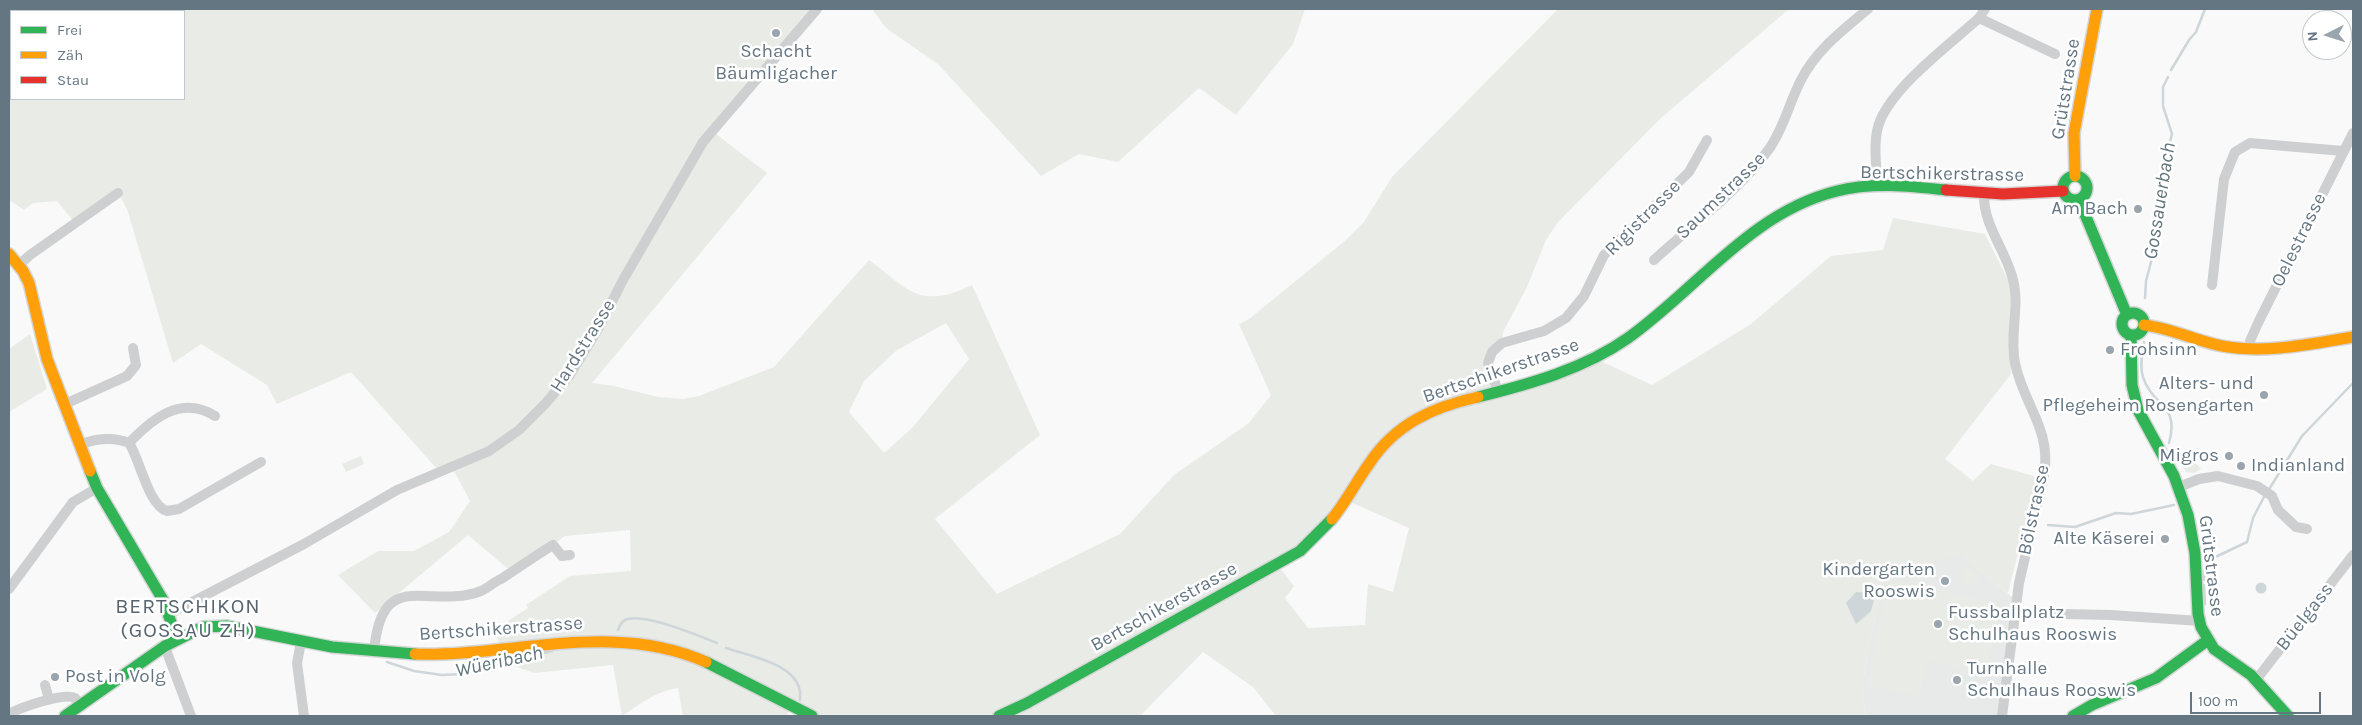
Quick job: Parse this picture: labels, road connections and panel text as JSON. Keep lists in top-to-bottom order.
{
  "streets": {
    "street": [
      "Grütstrasse",
      "Bertschikerstrasse",
      "Saumstrasse",
      "Rigistrasse",
      "Oelestrasse",
      "Hardstrasse",
      "Bölstrasse",
      "Büelgass"
    ]
  },
  "crossings": [
    ["Grütstrasse", "Bertschikerstrasse"],
    ["Grütstrasse", "Büelgass"],
    ["Bertschikerstrasse", "Rigistrasse"],
    ["Bertschikerstrasse", "Bölstrasse"]
  ],
  "districts": ["BERTSCHIKON (GOSSAU ZH)"],
  "water": ["Gossauerbach", "Wüeribach"],
  "places": [
    "Schacht Bäumligacher",
    "Am Bach",
    "Frohsinn",
    "Alters- und Pflegeheim Rosengarten",
    "Migros",
    "Indianland",
    "Alte Käserei",
    "Kindergarten Rooswis",
    "Fussballplatz Schulhaus Rooswis",
    "Post in Volg",
    "Turnhalle Schulhaus Rooswis"
  ],
  "legend": ["Frei", "Zäh", "Stau"],
  "scale_bar": "100 m",
  "north": "left"
}
